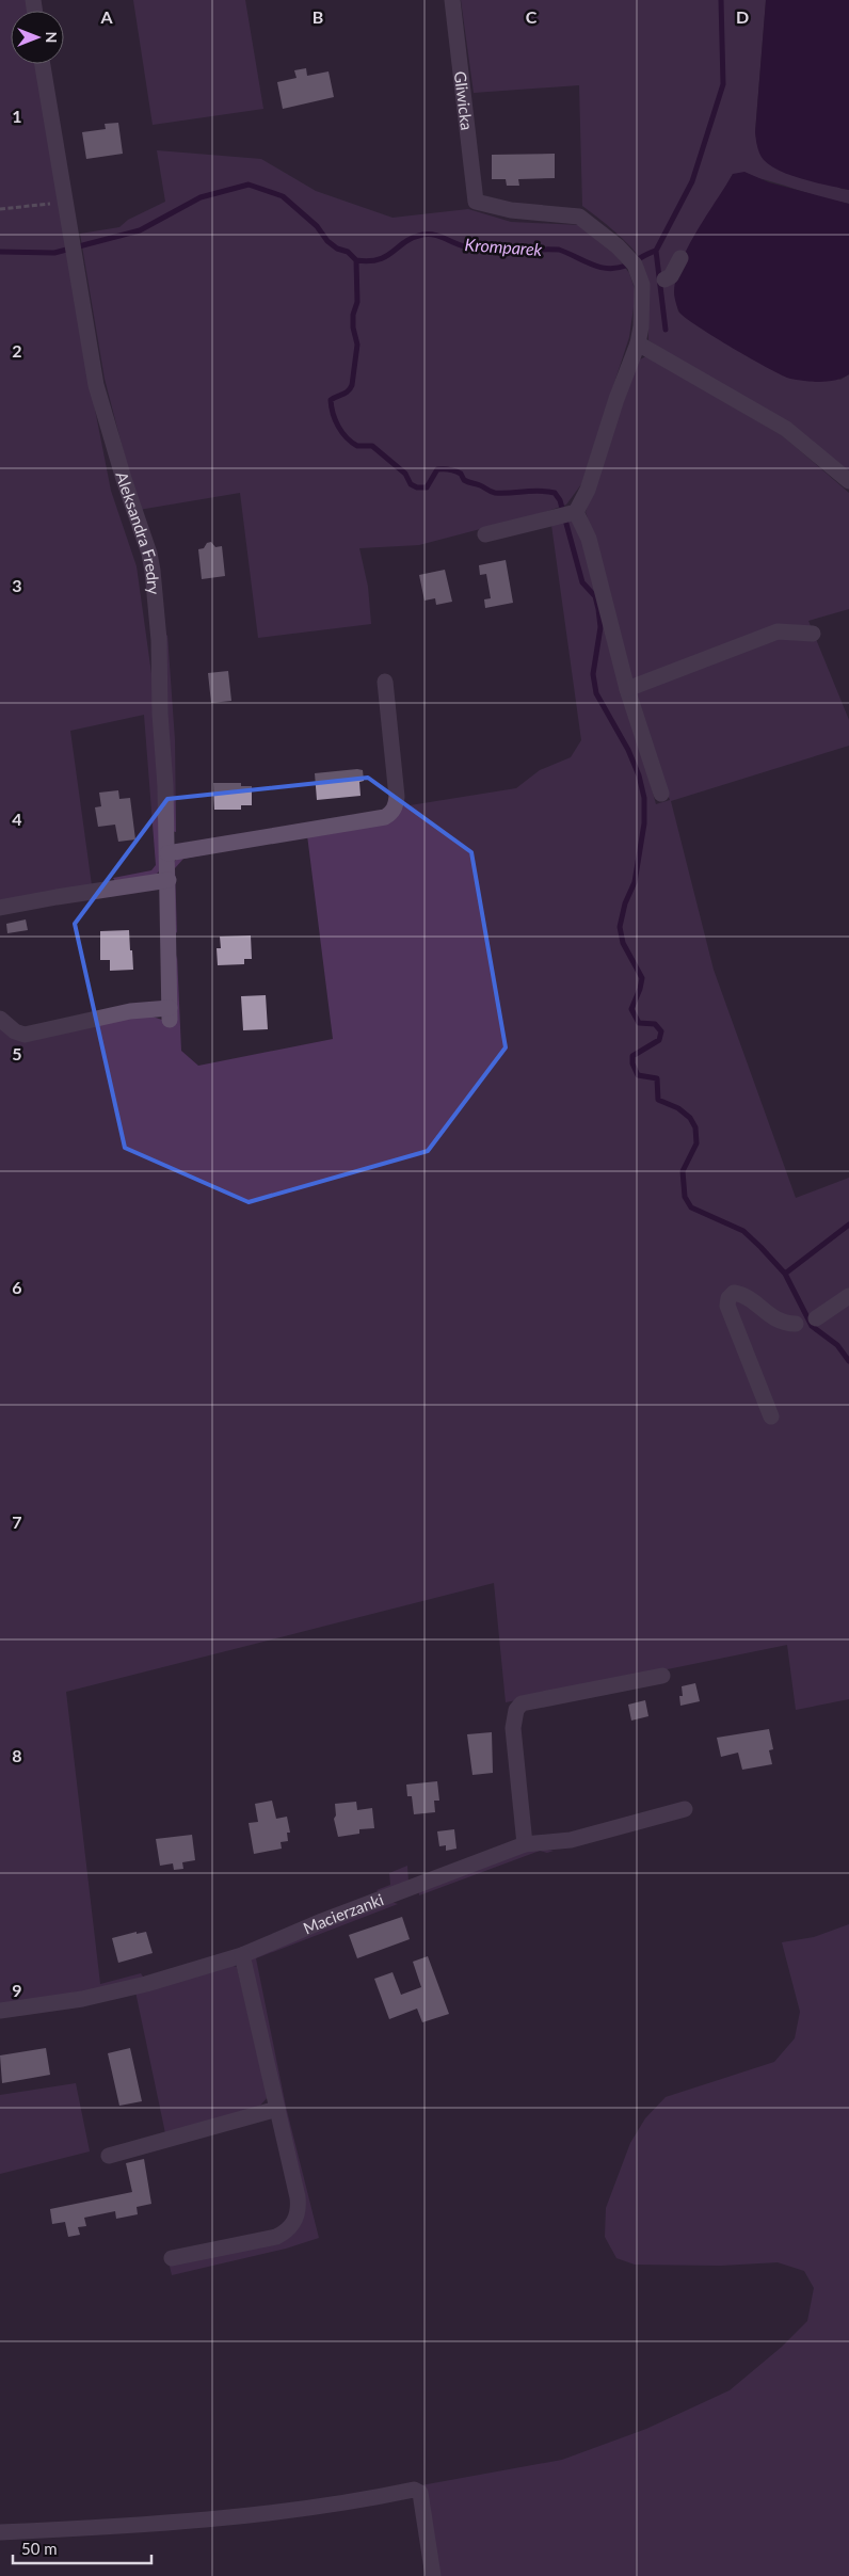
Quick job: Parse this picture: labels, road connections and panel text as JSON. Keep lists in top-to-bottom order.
{
  "streets": {
    "street": ["Gliwicka", "Aleksandra Fredry", "Macierzanki"]
  },
  "water": ["Kromparek"],
  "scale_bar": "50 m",
  "north": "right",
  "grid": {
    "columns": [
      "A",
      "B",
      "C",
      "D"
    ],
    "rows": [
      "1",
      "2",
      "3",
      "4",
      "5",
      "6",
      "7",
      "8",
      "9"
    ]
  }
}
